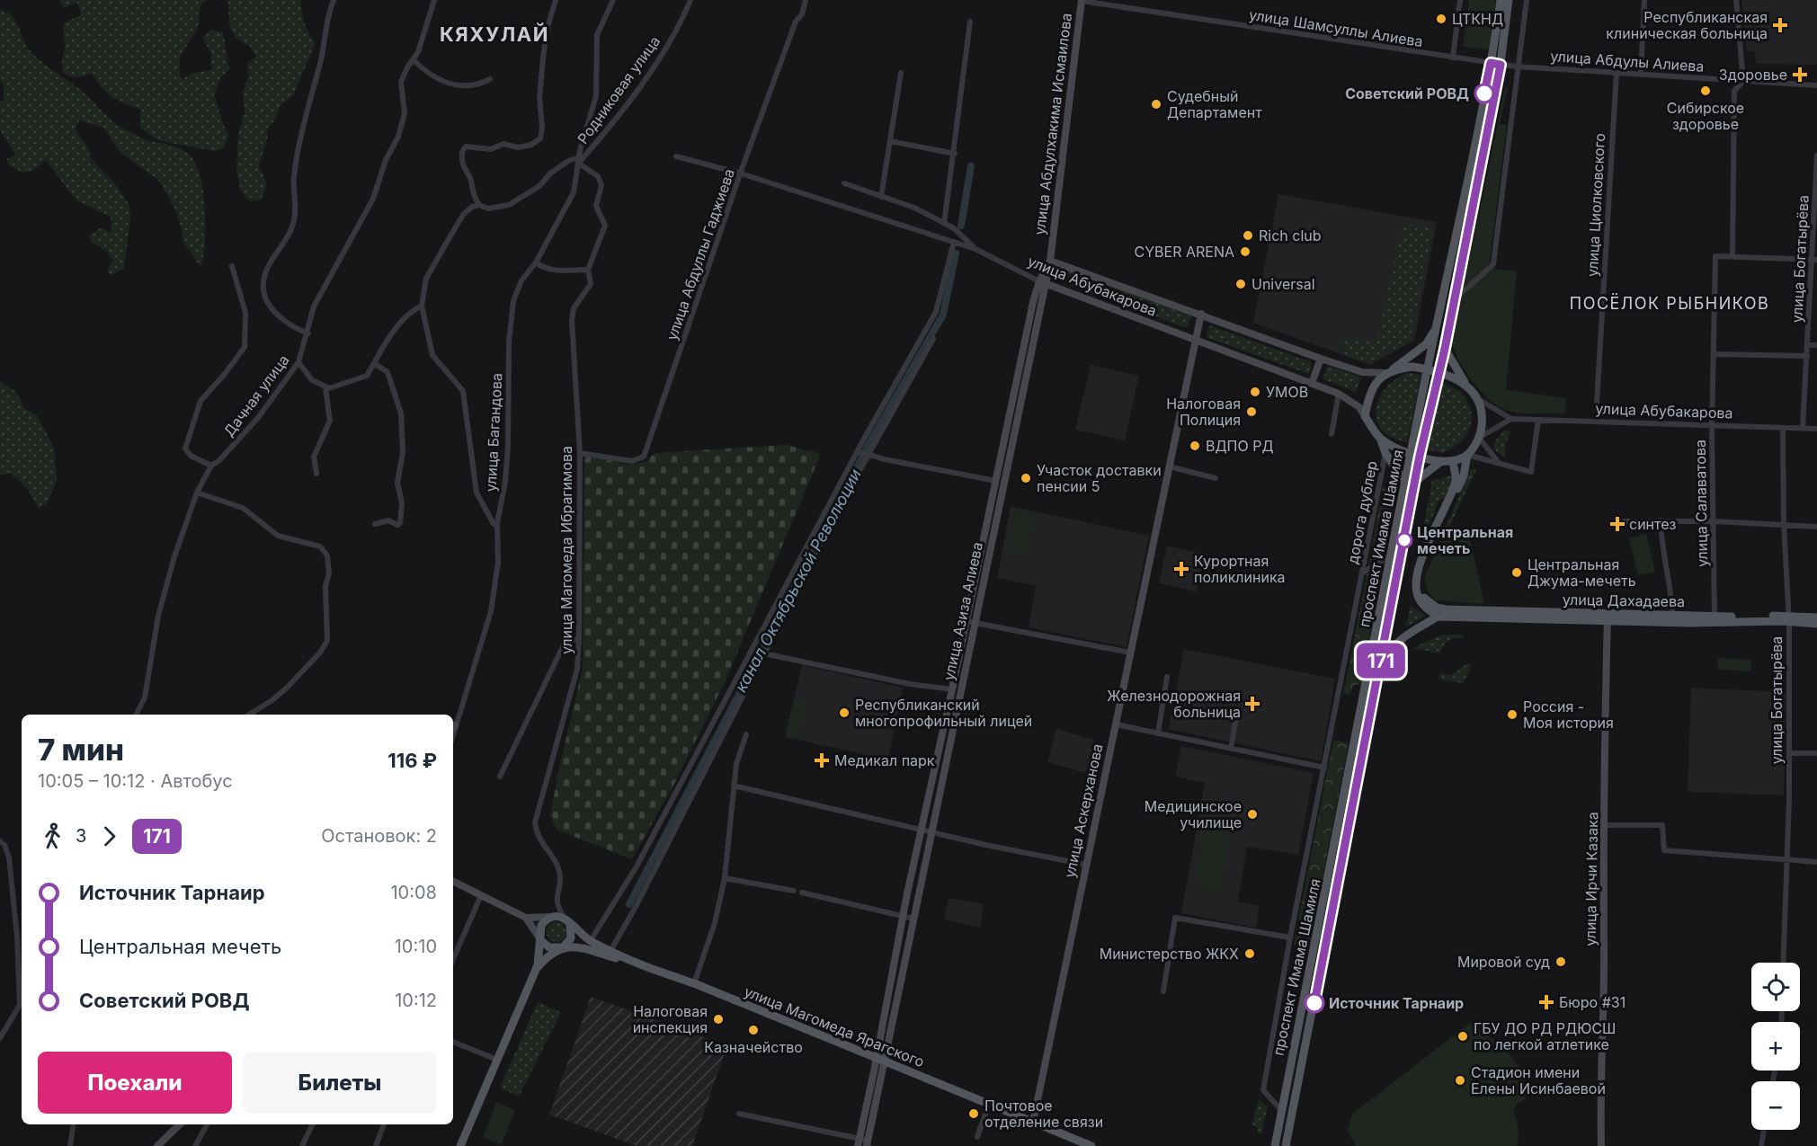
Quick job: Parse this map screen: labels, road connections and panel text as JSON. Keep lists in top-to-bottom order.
{
  "streets": {
    "main road": [
      "улица Абдулхакима Исмаилова",
      "улица Абубакарова",
      "проспект Имама Шамиля",
      "улица Дахадаева",
      "улица Азиза Алиева",
      "улица Аскерханова",
      "улица Ирчи Казака",
      "улица Магомеда Ярагского"
    ],
    "street": [
      "улица Шамсуллы Алиева",
      "улица Абдулы Алиева",
      "Родниковая улица",
      "улица Циолковского",
      "улица Абдуллы Гаджиева",
      "улица Богатырёва",
      "Дачная улица",
      "улица Багандова",
      "улица Салаватова",
      "дорога дублер",
      "улица Магомеда Ибрагимова"
    ]
  },
  "crossings": [
    ["улица Шамсуллы Алиева", "улица Абдулы Алиева"],
    ["улица Шамсуллы Алиева", "улица Абдулхакима Исмаилова"],
    ["улица Шамсуллы Алиева", "проспект Имама Шамиля"],
    ["улица Абдулы Алиева", "улица Циолковского"],
    ["улица Абдулы Алиева", "проспект Имама Шамиля"],
    ["Родниковая улица", "улица Багандова"],
    ["Родниковая улица", "улица Магомеда Ибрагимова"],
    ["улица Абдулхакима Исмаилова", "улица Абубакарова"],
    ["улица Абдулхакима Исмаилова", "улица Азиза Алиева"],
    ["улица Абдуллы Гаджиева", "улица Абубакарова"],
    ["улица Абдуллы Гаджиева", "улица Магомеда Ибрагимова"],
    ["улица Богатырёва", "улица Абубакарова"],
    ["улица Богатырёва", "улица Дахадаева"],
    ["улица Абубакарова", "улица Салаватова"],
    ["улица Абубакарова", "проспект Имама Шамиля"],
    ["улица Абубакарова", "улица Дахадаева"],
    ["улица Абубакарова", "улица Азиза Алиева"],
    ["улица Абубакарова", "улица Аскерханова"],
    ["улица Багандова", "улица Магомеда Ибрагимова"],
    ["улица Салаватова", "улица Дахадаева"],
    ["дорога дублер", "проспект Имама Шамиля"],
    ["улица Магомеда Ибрагимова", "улица Магомеда Ярагского"],
    ["улица Дахадаева", "улица Ирчи Казака"],
    ["улица Азиза Алиева", "улица Магомеда Ярагского"],
    ["улица Аскерханова", "улица Магомеда Ярагского"]
  ],
  "districts": ["КЯХУЛАЙ", "ПОСЁЛОК РЫБНИКОВ"],
  "water": ["канал Октябрьской Революции"],
  "places": {
    "other": [
      "ЦТКНД",
      "Сибирское здоровье",
      "Советский РОВД",
      "Судебный Департамент",
      "Rich club",
      "CYBER ARENA",
      "Universal",
      "УМОВ",
      "Налоговая Полиция",
      "ВДПО РД",
      "Участок доставки пенсии 5",
      "Центральная мечеть",
      "Центральная Джума-мечеть",
      "Республиканский многопрофильный лицей",
      "Россия - Моя история",
      "Медицинское училище",
      "Министерство ЖКХ",
      "Мировой суд",
      "Источник Тарнаир",
      "Налоговая инспекция",
      "Казначейство",
      "ГБУ ДО РД РДЮСШ по легкой атлетике",
      "Стадион имени Елены Исинбаевой",
      "Почтовое отделение связи"
    ],
    "health": [
      "Республиканская клиническая больница",
      "Здоровье",
      "синтез",
      "Курортная поликлиника",
      "Железнодорожная больница",
      "Медикал парк",
      "Бюро #31"
    ]
  },
  "lines": ["bus line 171"],
  "page": {
    "on_map": "171",
    "heading": ["7 мин", "10:05 – 10:12 · Автобус", "116 ₽"],
    "legs": ["3", "171", "Остановок: 2"],
    "list": [
      {
        "name": "Источник Тарнаир",
        "value": "10:08"
      },
      {
        "name": "Центральная мечеть",
        "value": "10:10"
      },
      {
        "name": "Советский РОВД",
        "value": "10:12"
      }
    ],
    "map_buttons": ["+", "−"],
    "buttons": ["Поехали", "Билеты"]
  }
}
